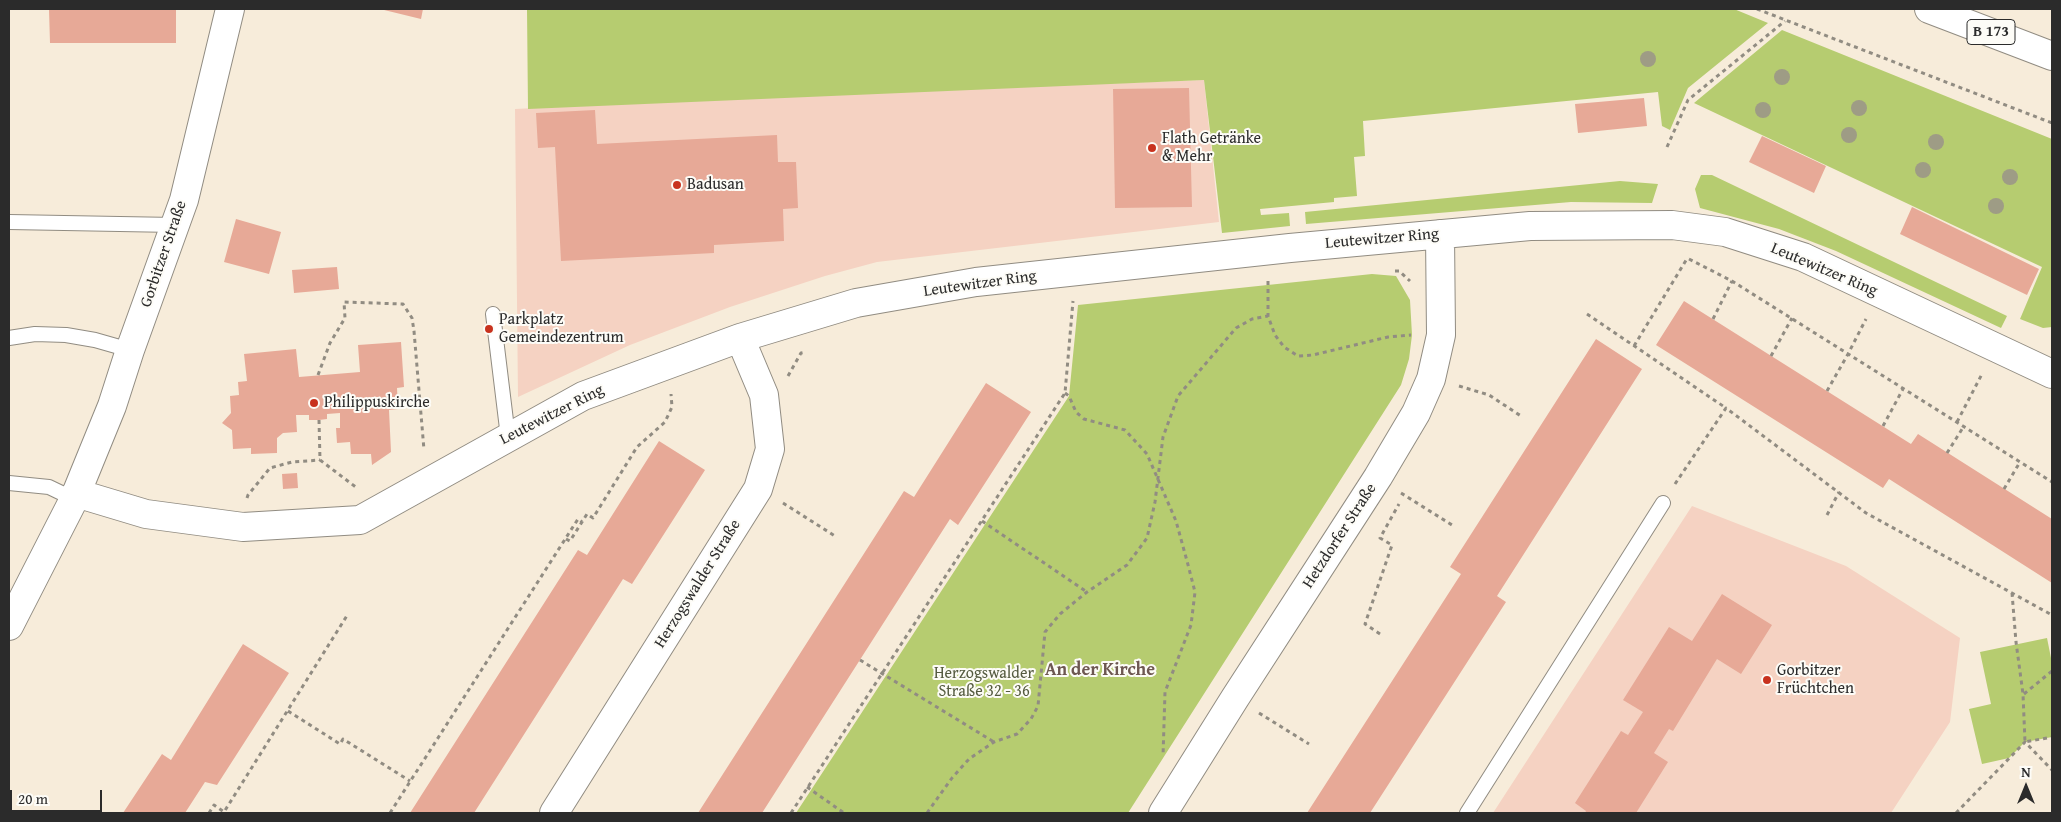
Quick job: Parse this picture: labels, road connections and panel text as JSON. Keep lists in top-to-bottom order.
{
  "streets": {
    "street": [
      "B 173",
      "Leutewitzer Ring",
      "Gorbitzer Straße",
      "Hetzdorfer Straße",
      "Herzogswalder Straße"
    ]
  },
  "crossings": [
    ["Leutewitzer Ring", "Gorbitzer Straße"],
    ["Leutewitzer Ring", "Hetzdorfer Straße"],
    ["Leutewitzer Ring", "Herzogswalder Straße"]
  ],
  "districts": ["An der Kirche"],
  "parks": ["Herzogswalder Straße 32 - 36"],
  "places": [
    "Flath Getränke & Mehr",
    "Badusan",
    "Parkplatz Gemeindezentrum",
    "Philippuskirche",
    "Gorbitzer Früchtchen"
  ],
  "scale_bar": "20 m",
  "north": "top"
}
